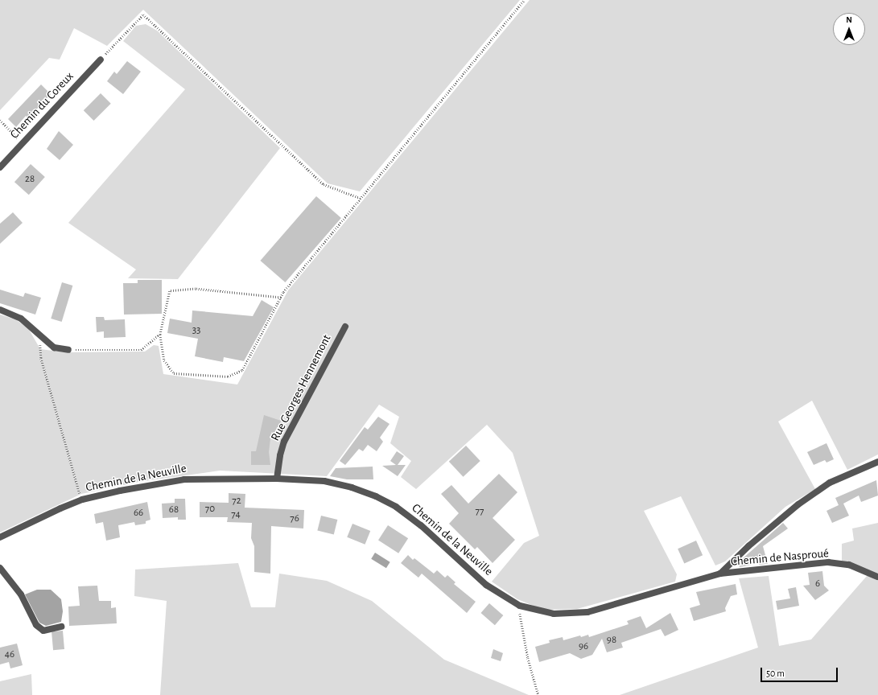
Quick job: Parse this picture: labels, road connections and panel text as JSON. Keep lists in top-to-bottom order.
{
  "streets": {
    "street": [
      "Chemin du Coreux",
      "Rue Georges Hennemont",
      "Chemin de la Neuville",
      "Chemin de Nasproué"
    ]
  },
  "crossings": [
    ["Rue Georges Hennemont", "Chemin de la Neuville"],
    ["Chemin de la Neuville", "Chemin de Nasproué"]
  ],
  "house_numbers": [
    "28",
    "33",
    "72",
    "70",
    "68",
    "77",
    "66",
    "74",
    "76",
    "6",
    "98",
    "96",
    "46"
  ],
  "scale_bar": "50 m",
  "north": "top"
}
